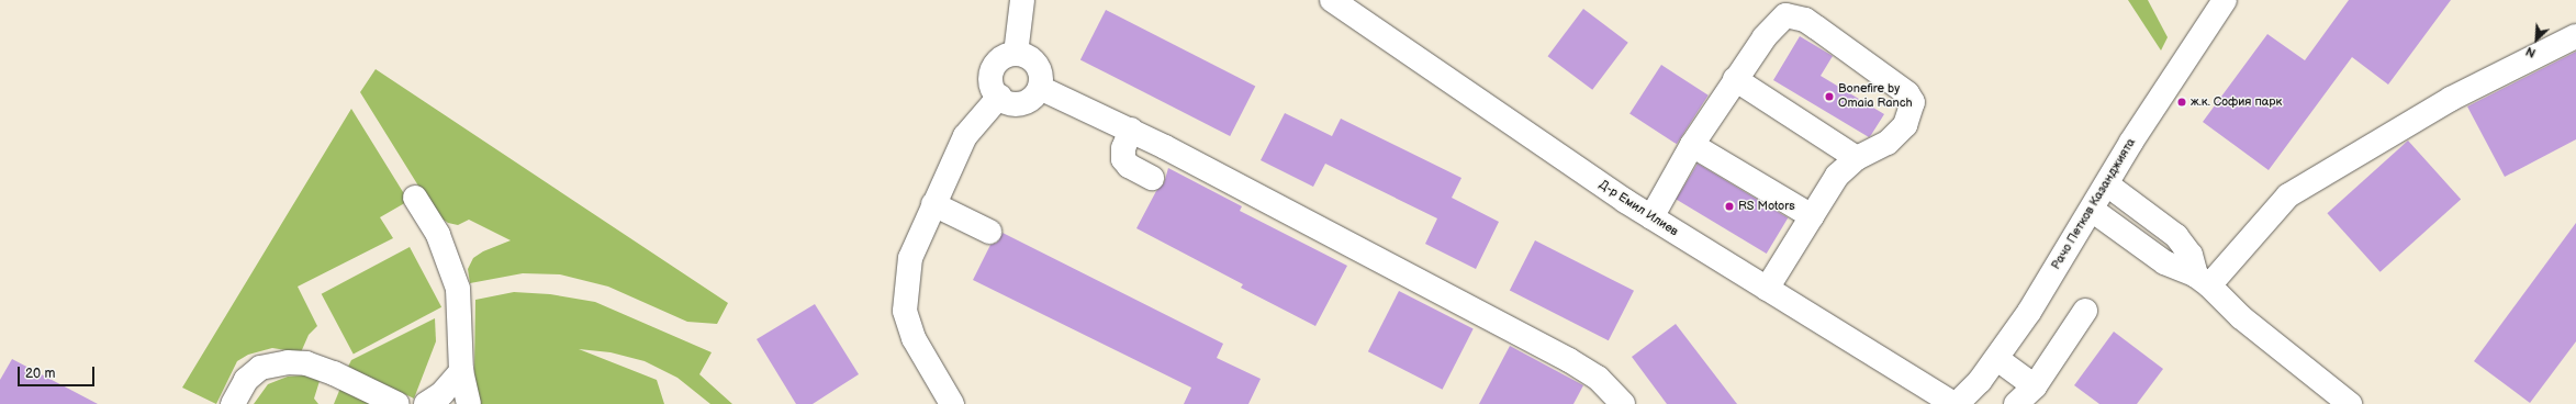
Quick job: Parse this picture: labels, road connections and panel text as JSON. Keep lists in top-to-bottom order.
{
  "streets": {
    "street": ["Рачо Петков Казанджията", "Д-р Емил Илиев"]
  },
  "crossings": [
    ["Рачо Петков Казанджията", "Д-р Емил Илиев"]
  ],
  "places": ["Bonefire by Omaia Ranch", "ж.к. София парк", "RS Motors"],
  "scale_bar": "20 m",
  "north": "bottom left"
}
